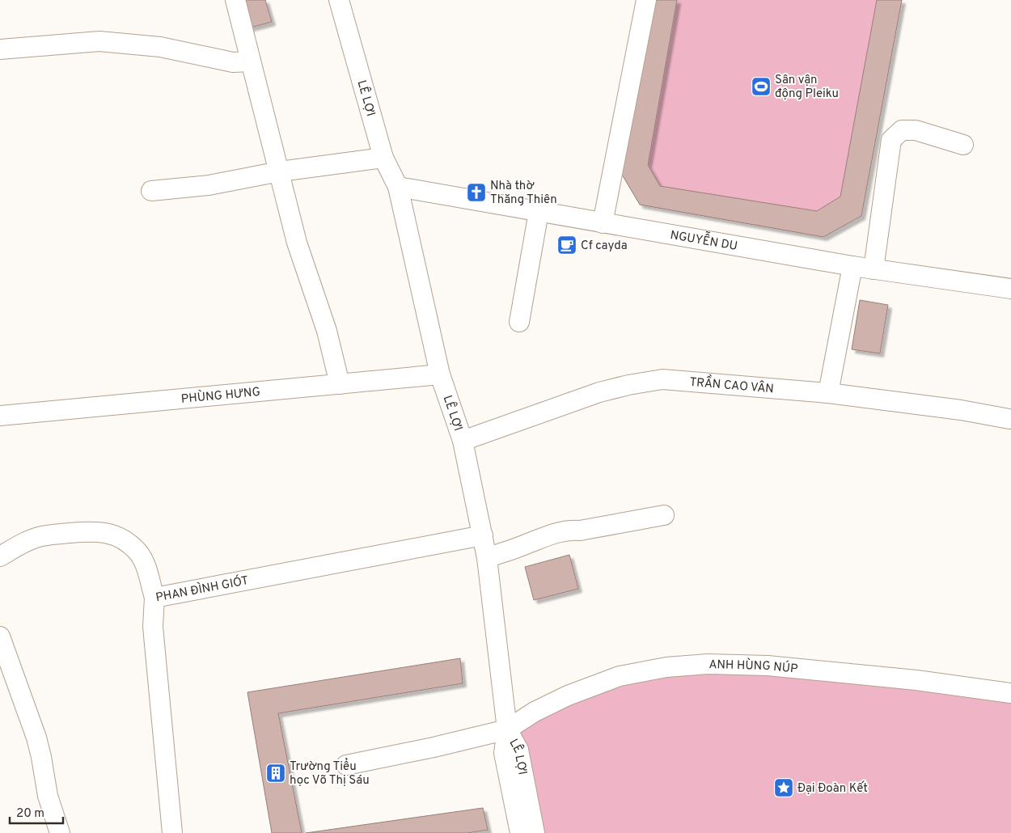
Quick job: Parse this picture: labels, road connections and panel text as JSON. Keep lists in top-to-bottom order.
{
  "streets": {
    "street": [
      "LÊ LỢI",
      "NGUYỄN DU",
      "TRẦN CAO VÂN",
      "PHÙNG HƯNG",
      "PHAN ĐÌNH GIÓT",
      "ANH HÙNG NÚP"
    ]
  },
  "crossings": [
    ["LÊ LỢI", "NGUYỄN DU"],
    ["LÊ LỢI", "TRẦN CAO VÂN"],
    ["LÊ LỢI", "PHÙNG HƯNG"],
    ["LÊ LỢI", "PHAN ĐÌNH GIÓT"],
    ["LÊ LỢI", "ANH HÙNG NÚP"]
  ],
  "places": {
    "sports": ["Sân vận động Pleiku"],
    "church": ["Nhà thờ Thăng Thiên"],
    "cafe": ["Cf cayda"],
    "building": ["Trường Tiểu học Võ Thị Sáu"],
    "place": ["Đại Đoàn Kết"]
  },
  "scale_bar": "20 m"
}
